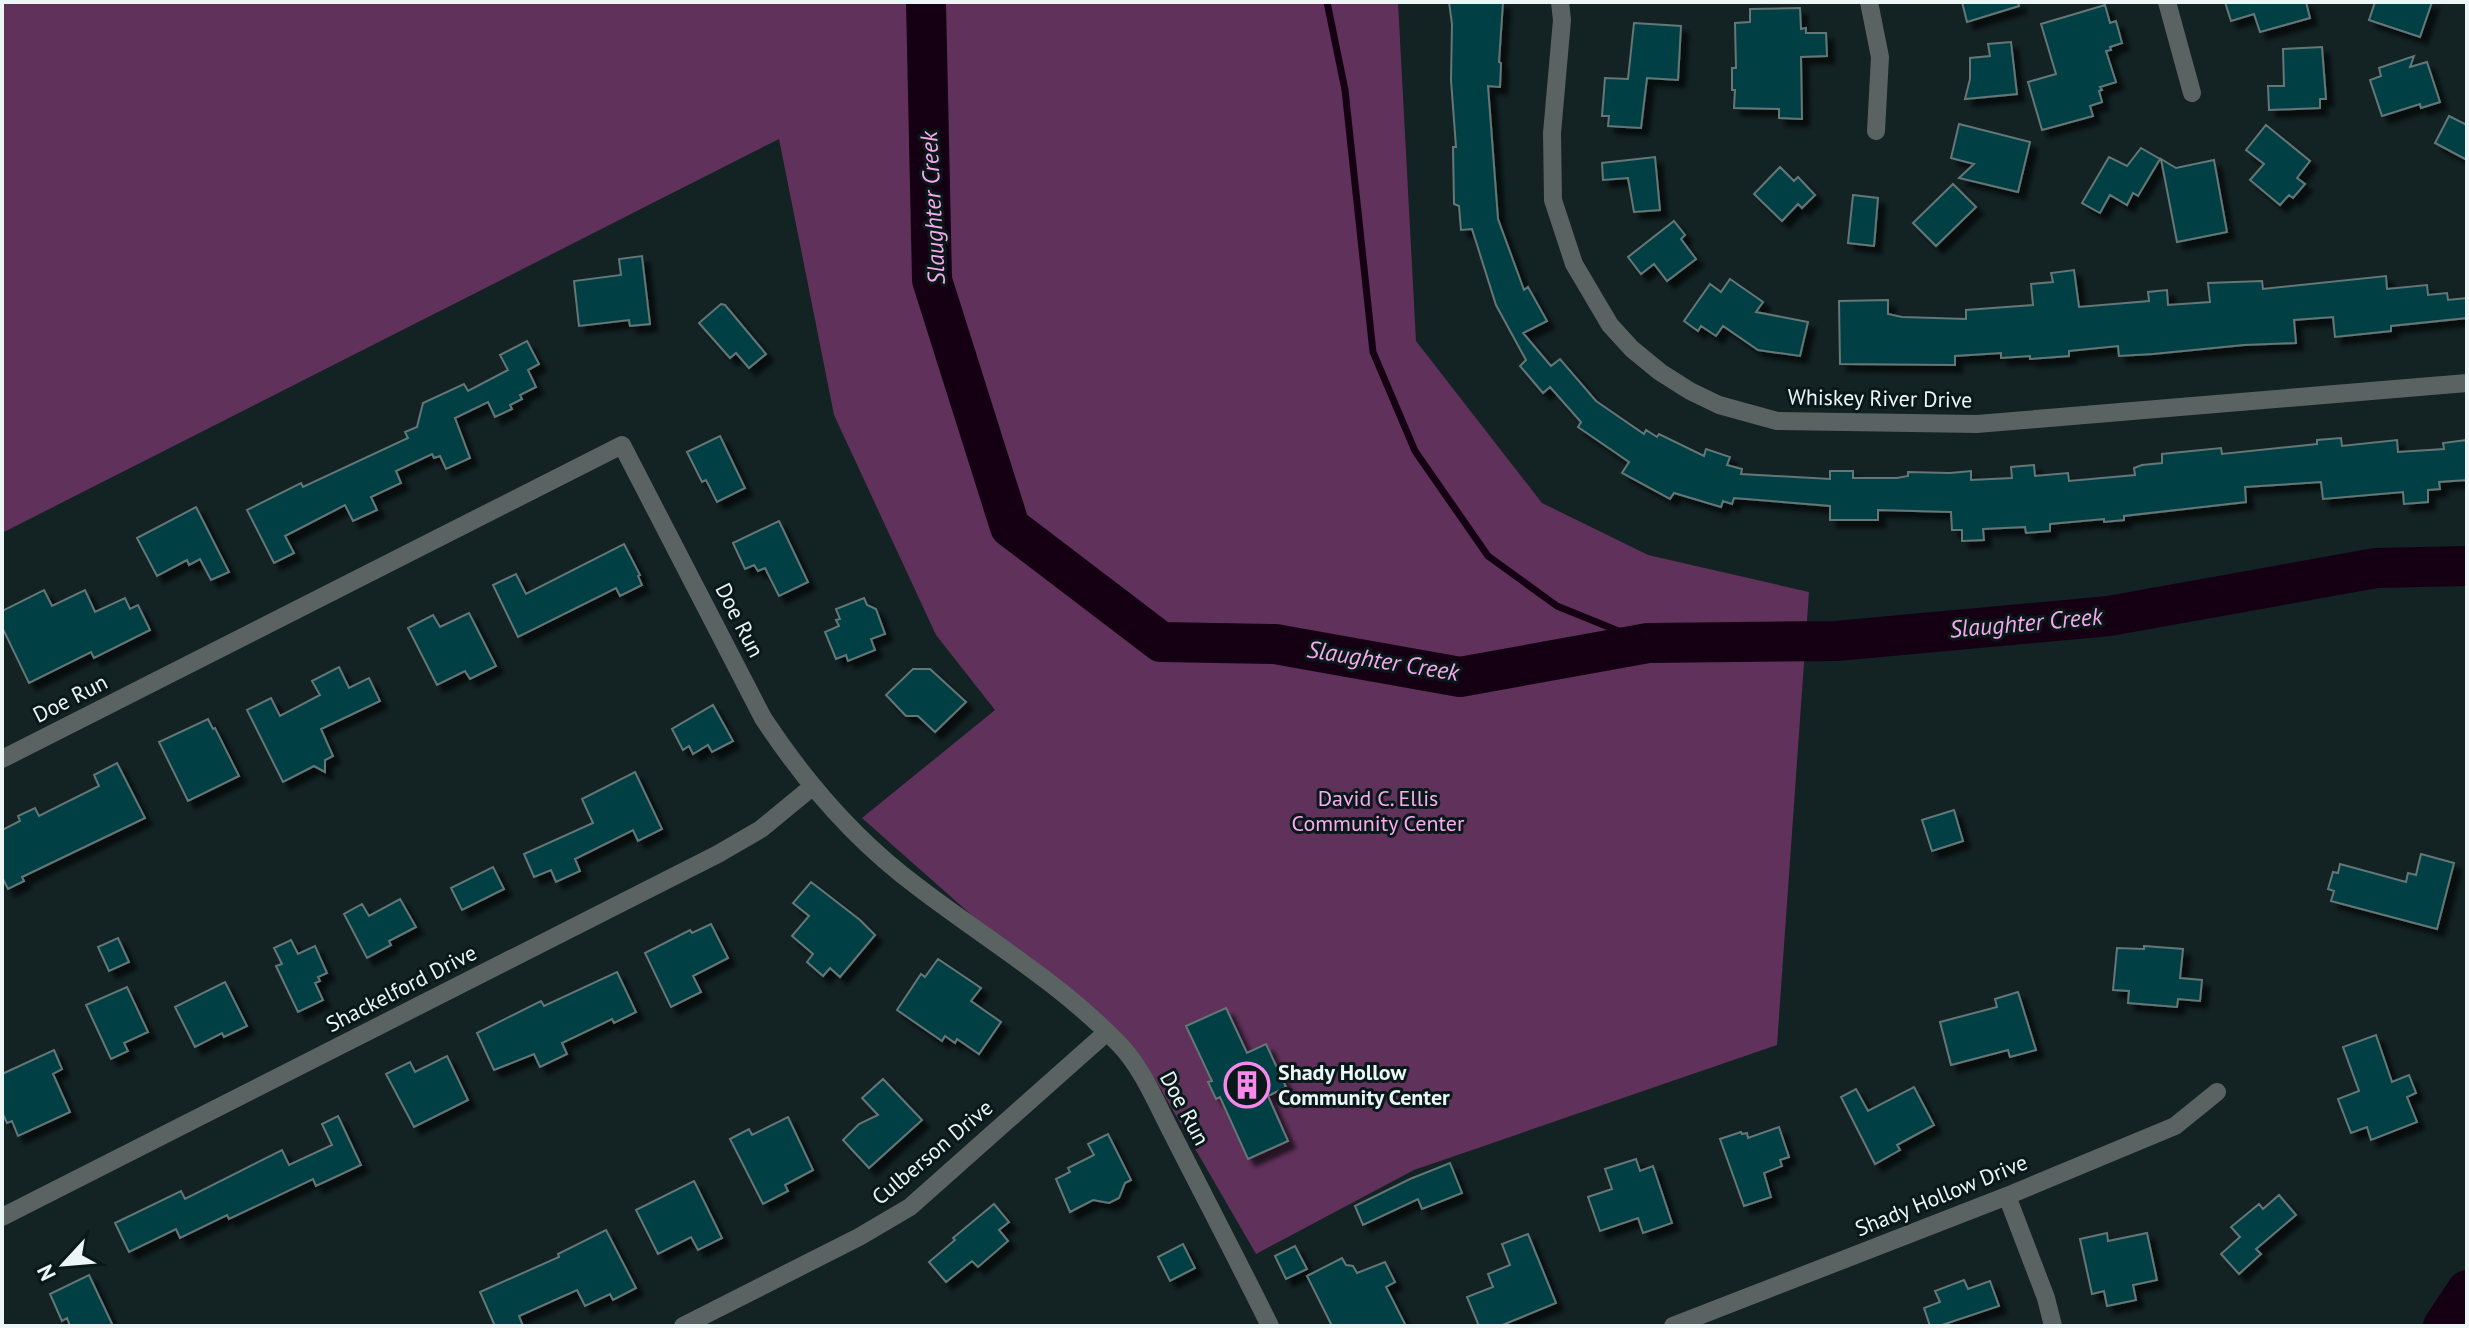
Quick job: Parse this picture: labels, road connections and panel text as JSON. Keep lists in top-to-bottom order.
{
  "streets": {
    "street": [
      "Whiskey River Drive",
      "Doe Run",
      "Shackelford Drive",
      "Culberson Drive",
      "Shady Hollow Drive"
    ]
  },
  "crossings": [
    ["Doe Run", "Shackelford Drive"],
    ["Doe Run", "Culberson Drive"]
  ],
  "water": ["Slaughter Creek"],
  "parks": ["David C. Ellis Community Center"],
  "places": {
    "building": ["Shady Hollow Community Center"]
  },
  "north": "bottom left"
}
